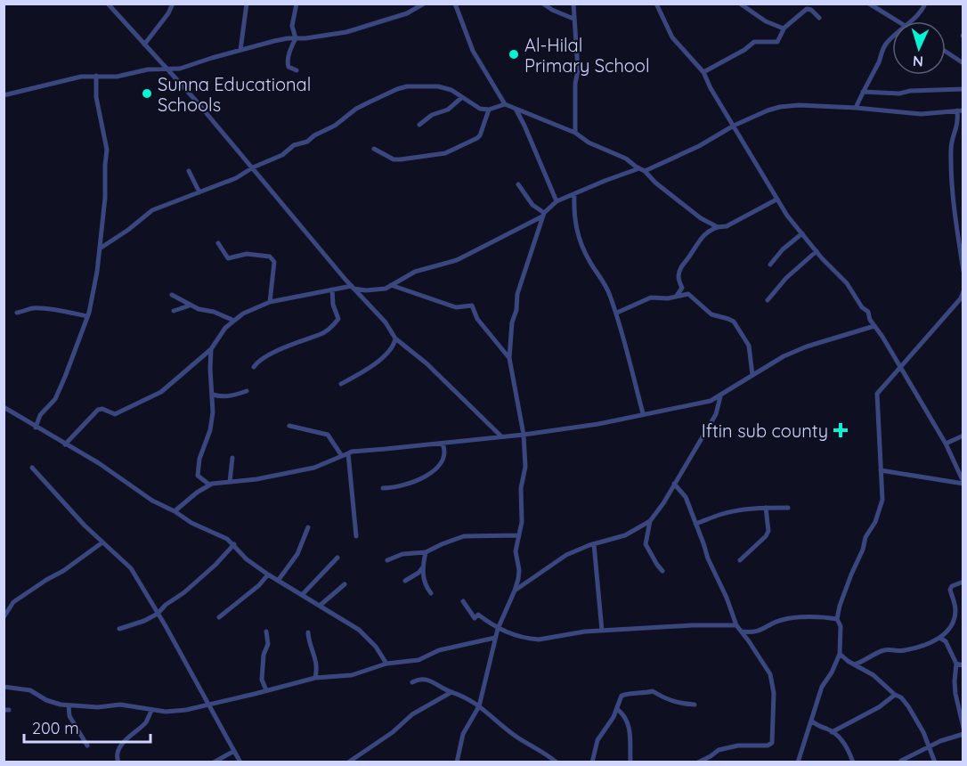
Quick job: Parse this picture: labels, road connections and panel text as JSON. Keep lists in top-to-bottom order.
{
  "places": {
    "other": ["Al-Hilal Primary School", "Sunna Educational Schools"],
    "health": ["Iftin sub county"]
  },
  "scale_bar": "200 m",
  "north": "bottom"
}
